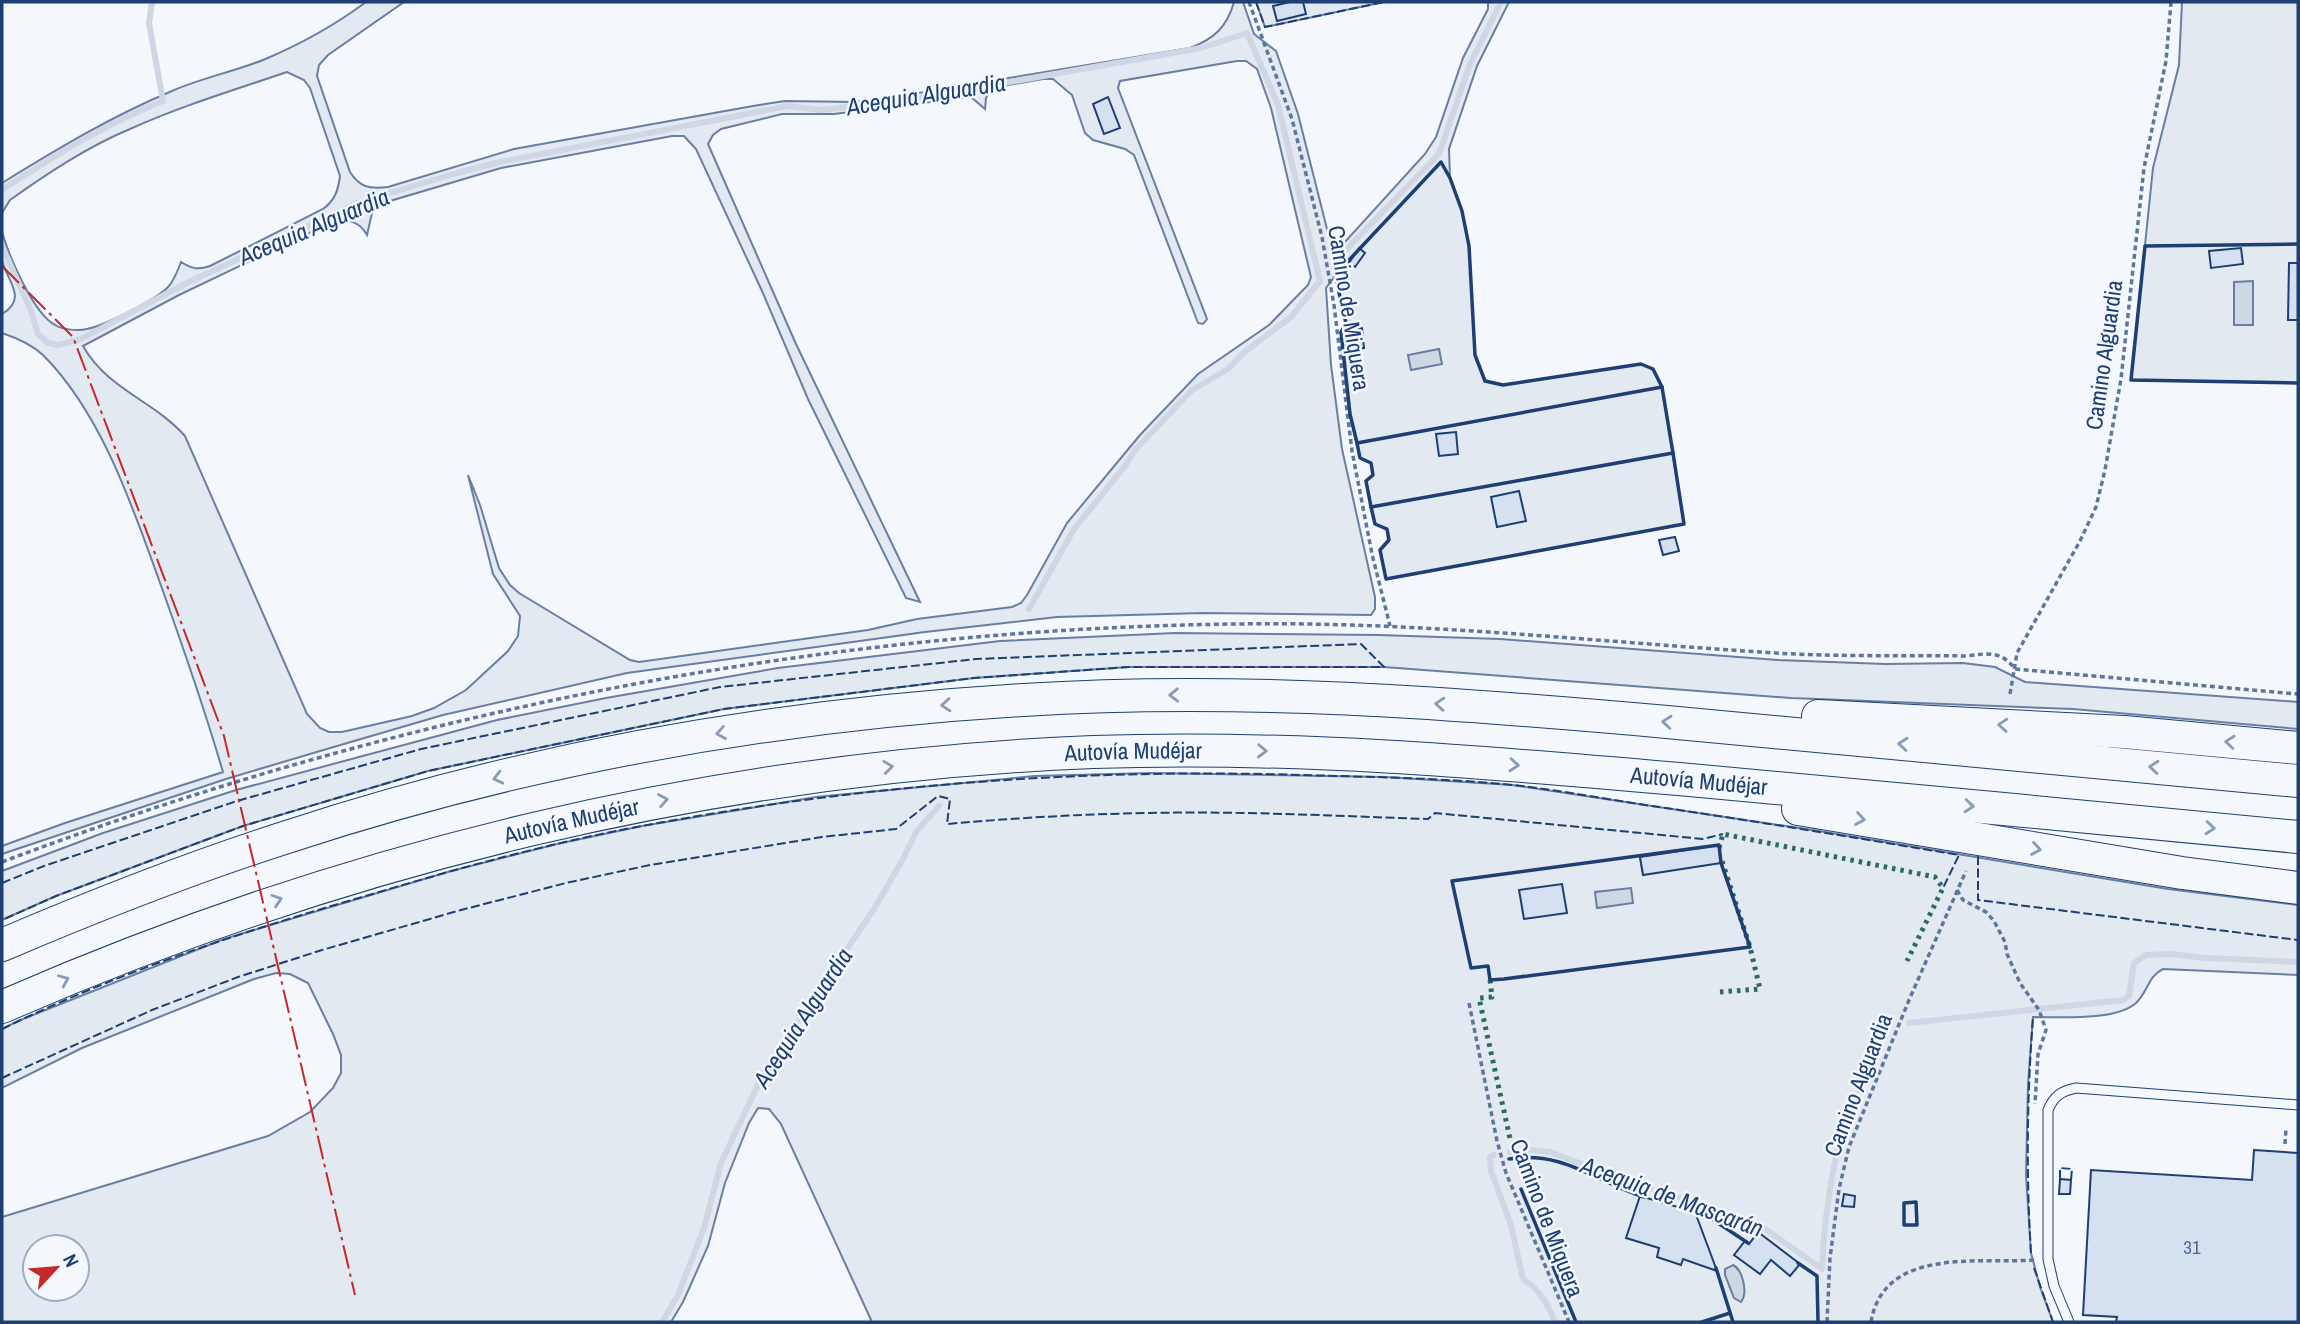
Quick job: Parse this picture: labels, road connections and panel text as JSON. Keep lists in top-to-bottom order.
{
  "streets": {
    "highway": ["Autovía Mudéjar"],
    "path": ["Camino de Miquera", "Camino Alguardia"]
  },
  "water": ["Acequia Alguardia", "Acequia de Mascarán"],
  "house_numbers": ["31"],
  "north": "top right"
}
